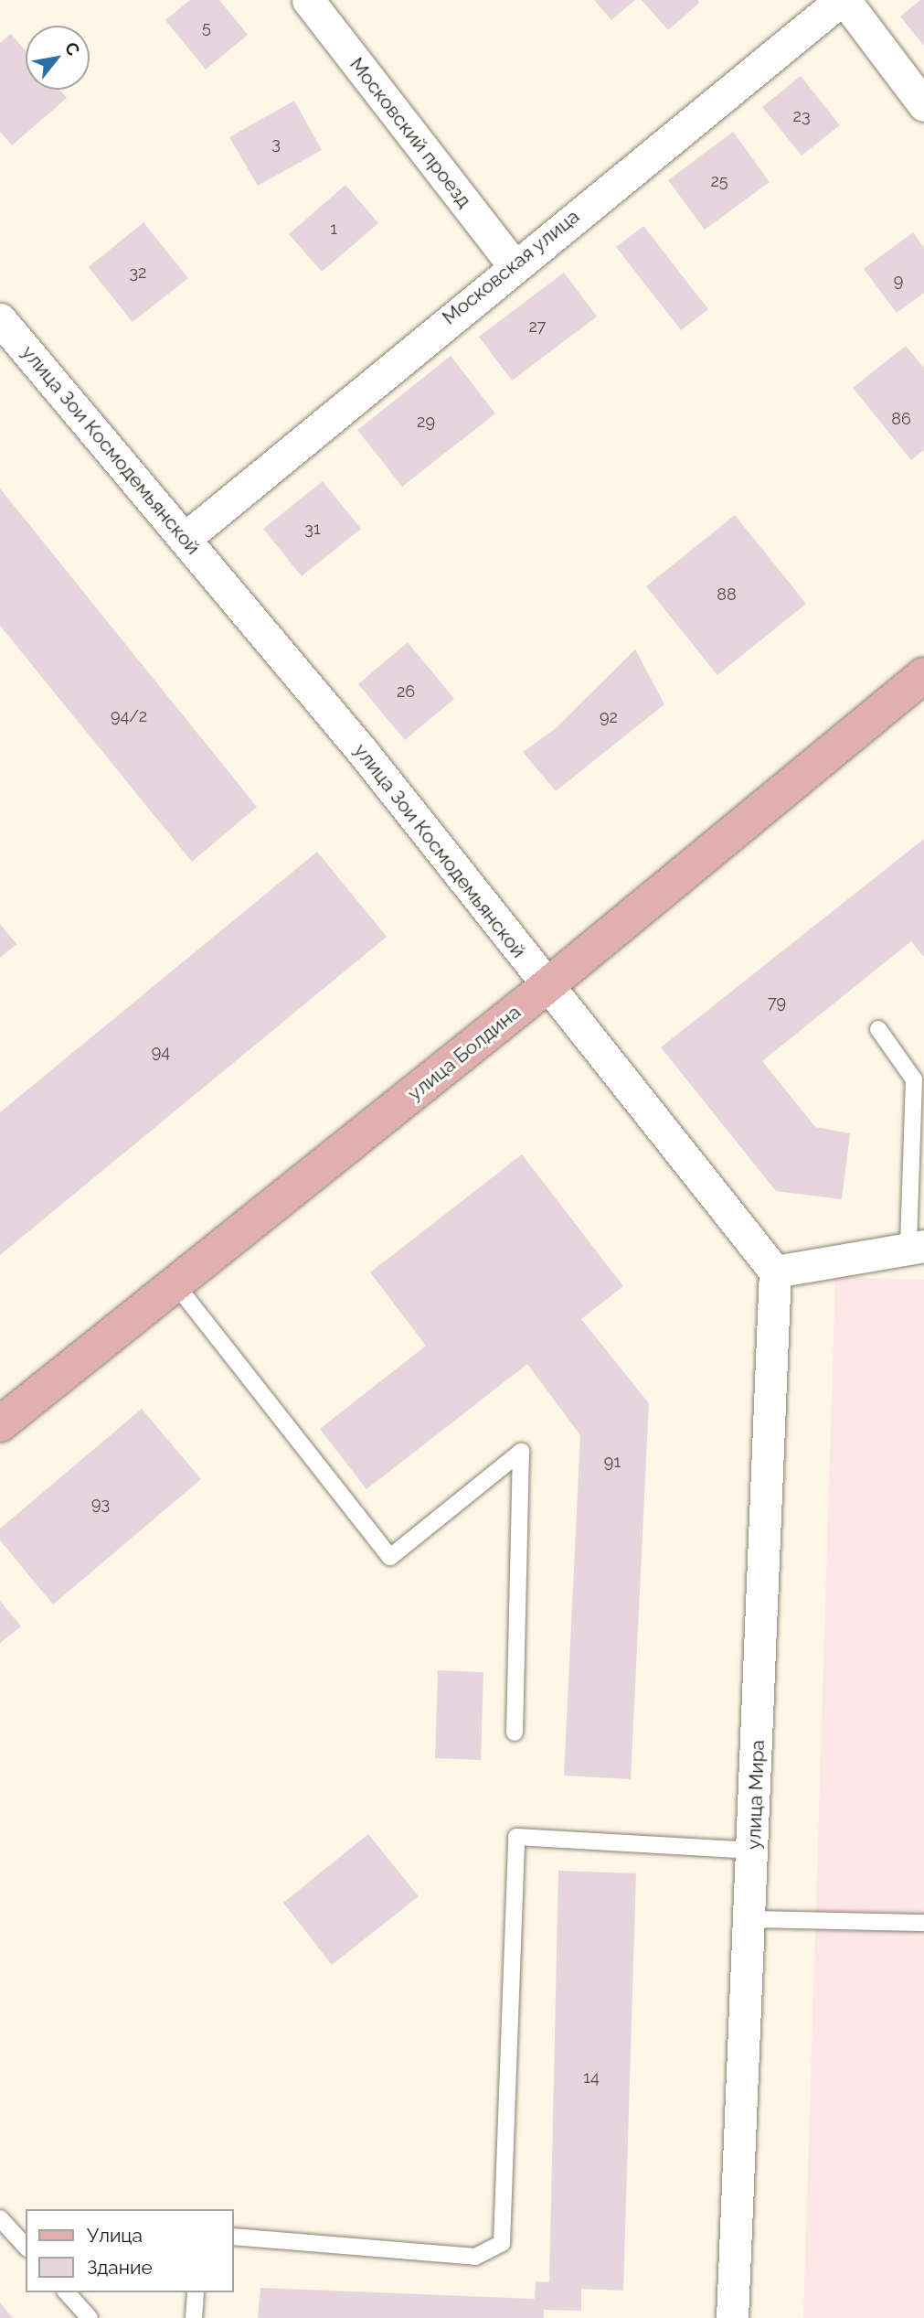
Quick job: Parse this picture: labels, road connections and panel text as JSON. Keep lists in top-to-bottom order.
{
  "streets": {
    "main road": ["улица Болдина"],
    "street": [
      "Московский проезд",
      "Московская улица",
      "улица Зои Космодемьянской",
      "улица Мира"
    ]
  },
  "crossings": [
    ["Московский проезд", "Московская улица"],
    ["Московская улица", "улица Зои Космодемьянской"],
    ["улица Зои Космодемьянской", "улица Болдина"],
    ["улица Зои Космодемьянской", "улица Мира"]
  ],
  "house_numbers": [
    "5",
    "23",
    "3",
    "25",
    "1",
    "32",
    "9",
    "27",
    "86",
    "29",
    "31",
    "88",
    "26",
    "94/2",
    "92",
    "79",
    "94",
    "91",
    "93",
    "14"
  ],
  "legend": ["Улица", "Здание"],
  "north": "top right"
}
